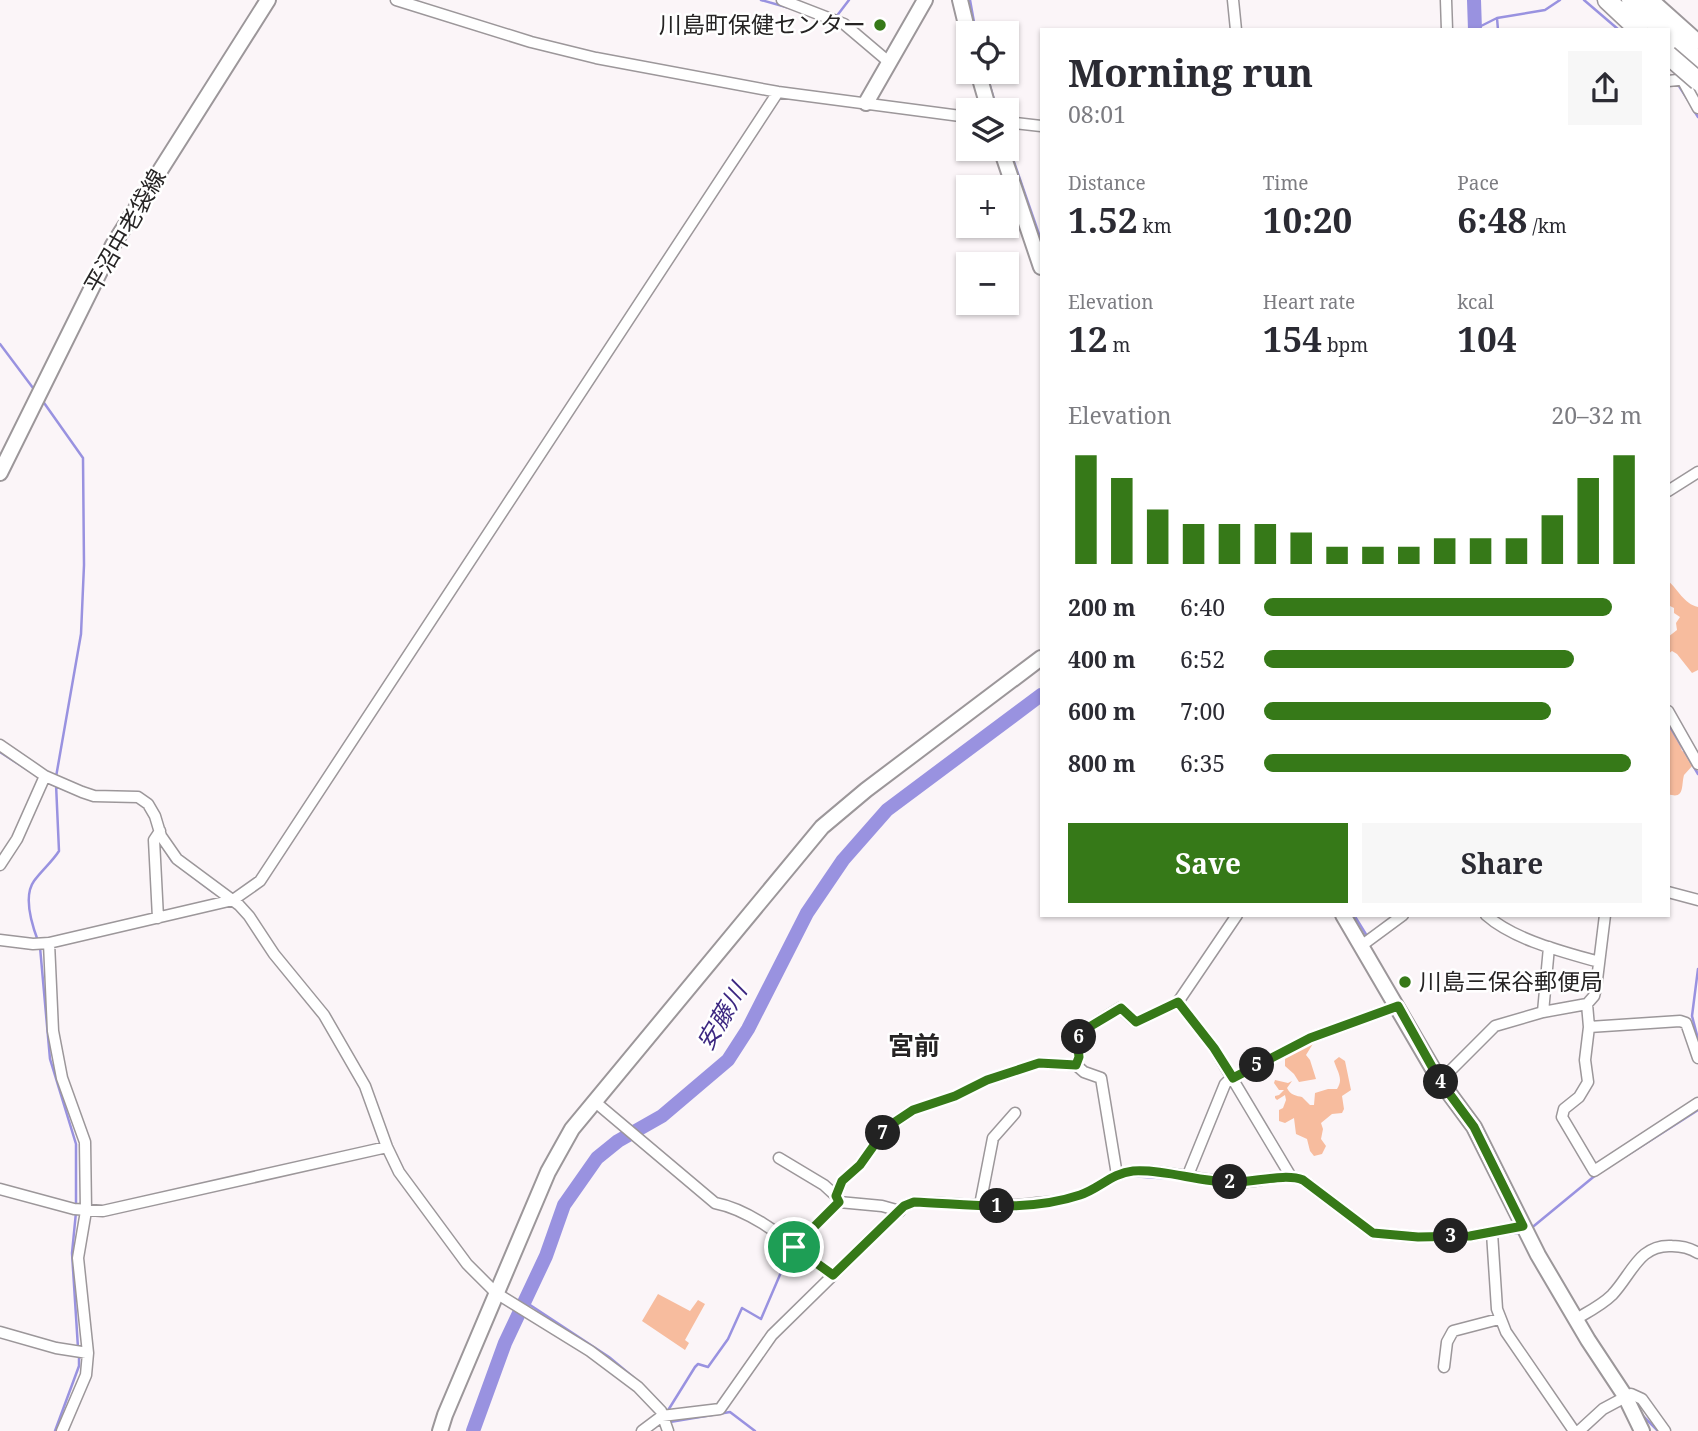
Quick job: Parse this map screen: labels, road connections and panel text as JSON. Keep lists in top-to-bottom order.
{
  "streets": {
    "street": ["平沼中老袋線"]
  },
  "districts": ["宮前"],
  "water": ["安藤川"],
  "places": ["川島町保健センター", "川島三保谷郵便局"],
  "page": {
    "map_buttons": ["+", "−"],
    "heading": ["Morning run", "08:01"],
    "stats": [
      ["Distance", "1.52 km"],
      ["Time", "10:20"],
      ["Pace", "6:48 /km"],
      ["Elevation", "12 m"],
      ["Heart rate", "154 bpm"],
      ["kcal", "104"]
    ],
    "chart": ["Elevation", "20–32 m"],
    "list": [
      {
        "name": "200 m",
        "note": "6:40"
      },
      {
        "name": "400 m",
        "note": "6:52"
      },
      {
        "name": "600 m",
        "note": "7:00"
      },
      {
        "name": "800 m",
        "note": "6:35"
      }
    ],
    "buttons": ["Save", "Share"],
    "pins": [
      "6",
      "5",
      "4",
      "7",
      "2",
      "1",
      "3"
    ]
  }
}
